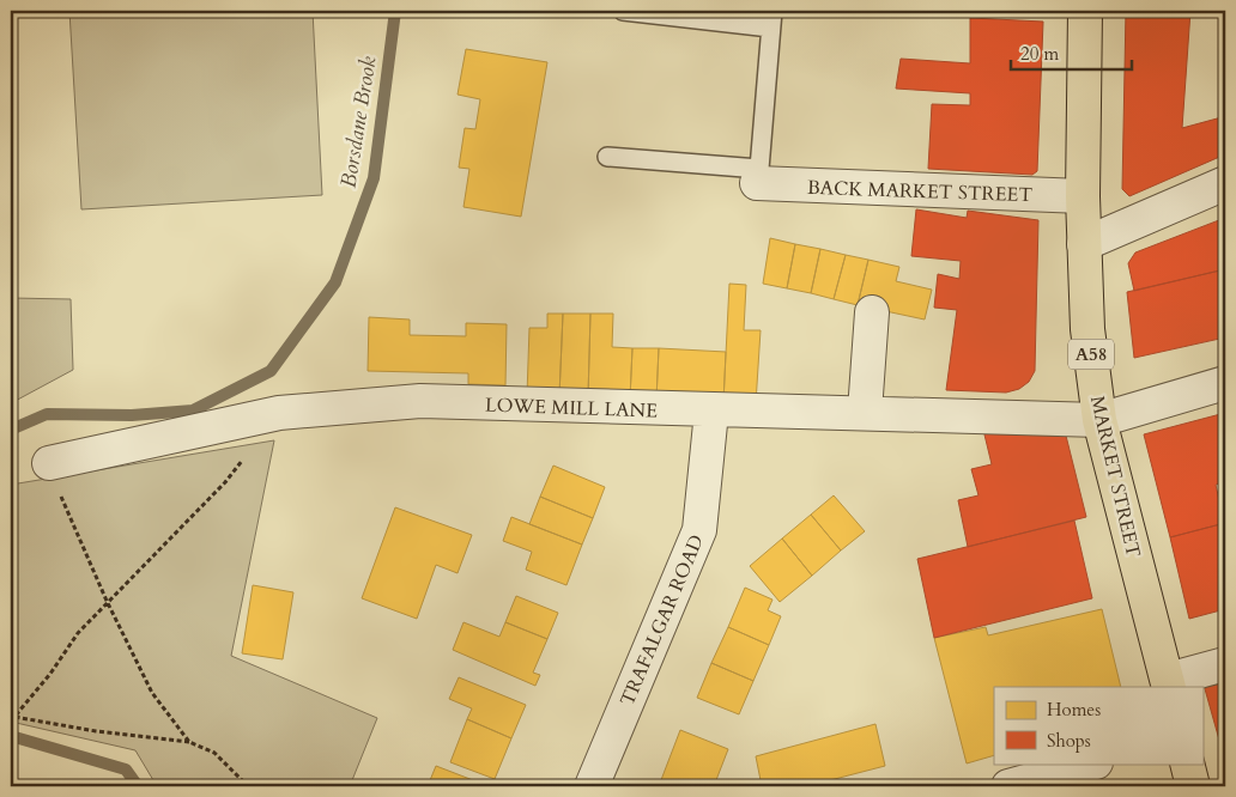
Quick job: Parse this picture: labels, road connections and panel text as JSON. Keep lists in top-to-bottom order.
{
  "streets": {
    "highway": ["A58", "MARKET STREET"],
    "street": ["BACK MARKET STREET", "LOWE MILL LANE", "TRAFALGAR ROAD"]
  },
  "crossings": [
    ["BACK MARKET STREET", "MARKET STREET"],
    ["LOWE MILL LANE", "MARKET STREET"],
    ["LOWE MILL LANE", "TRAFALGAR ROAD"]
  ],
  "water": ["Borsdane Brook"],
  "legend": ["Homes", "Shops"],
  "scale_bar": "20 m"
}
